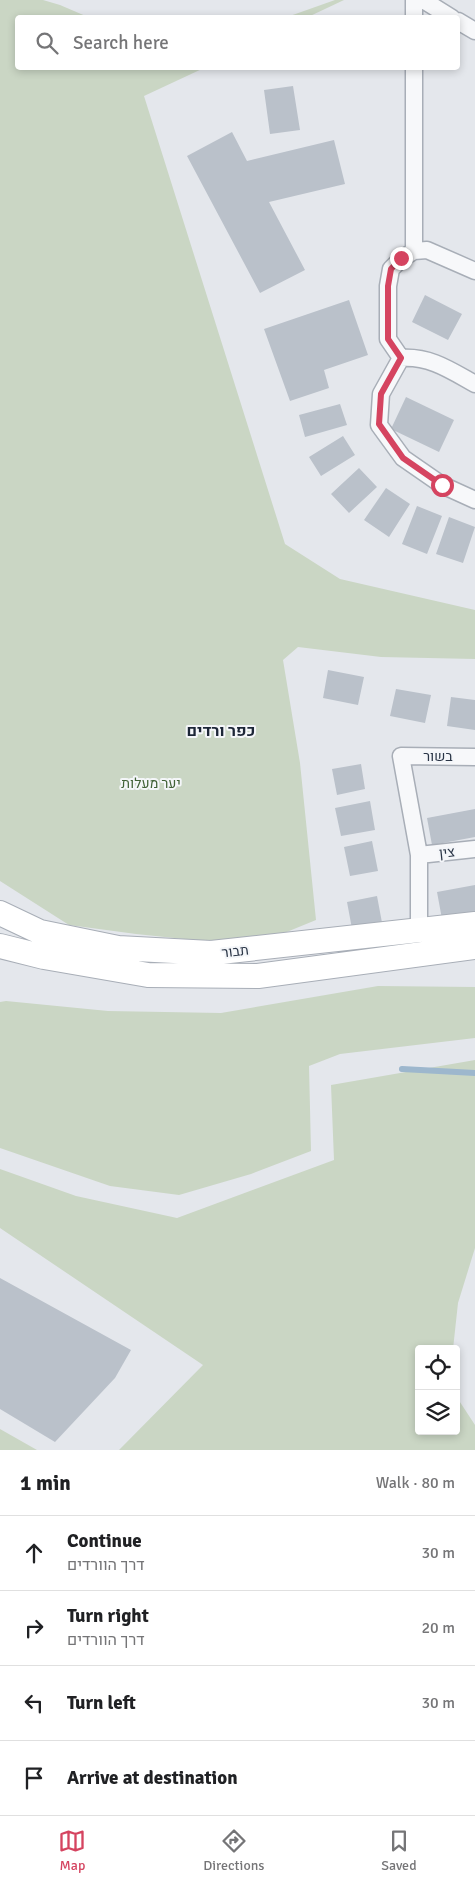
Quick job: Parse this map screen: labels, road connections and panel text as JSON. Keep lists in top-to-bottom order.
{
  "streets": {
    "street": ["בשור", "צין", "תבור"]
  },
  "crossings": [
    ["בשור", "צין"]
  ],
  "districts": ["כפר ורדים"],
  "parks": ["יער מעלות"],
  "page": {
    "search": "Search here",
    "heading": ["1 min", "Walk · 80 m"],
    "list": [
      ["Continue", "דרך הוורדים", "30 m"],
      ["Turn right", "דרך הוורדים", "20 m"],
      ["Turn left", "30 m"],
      "Arrive at destination"
    ],
    "nav": ["Map", "Directions", "Saved"]
  }
}
